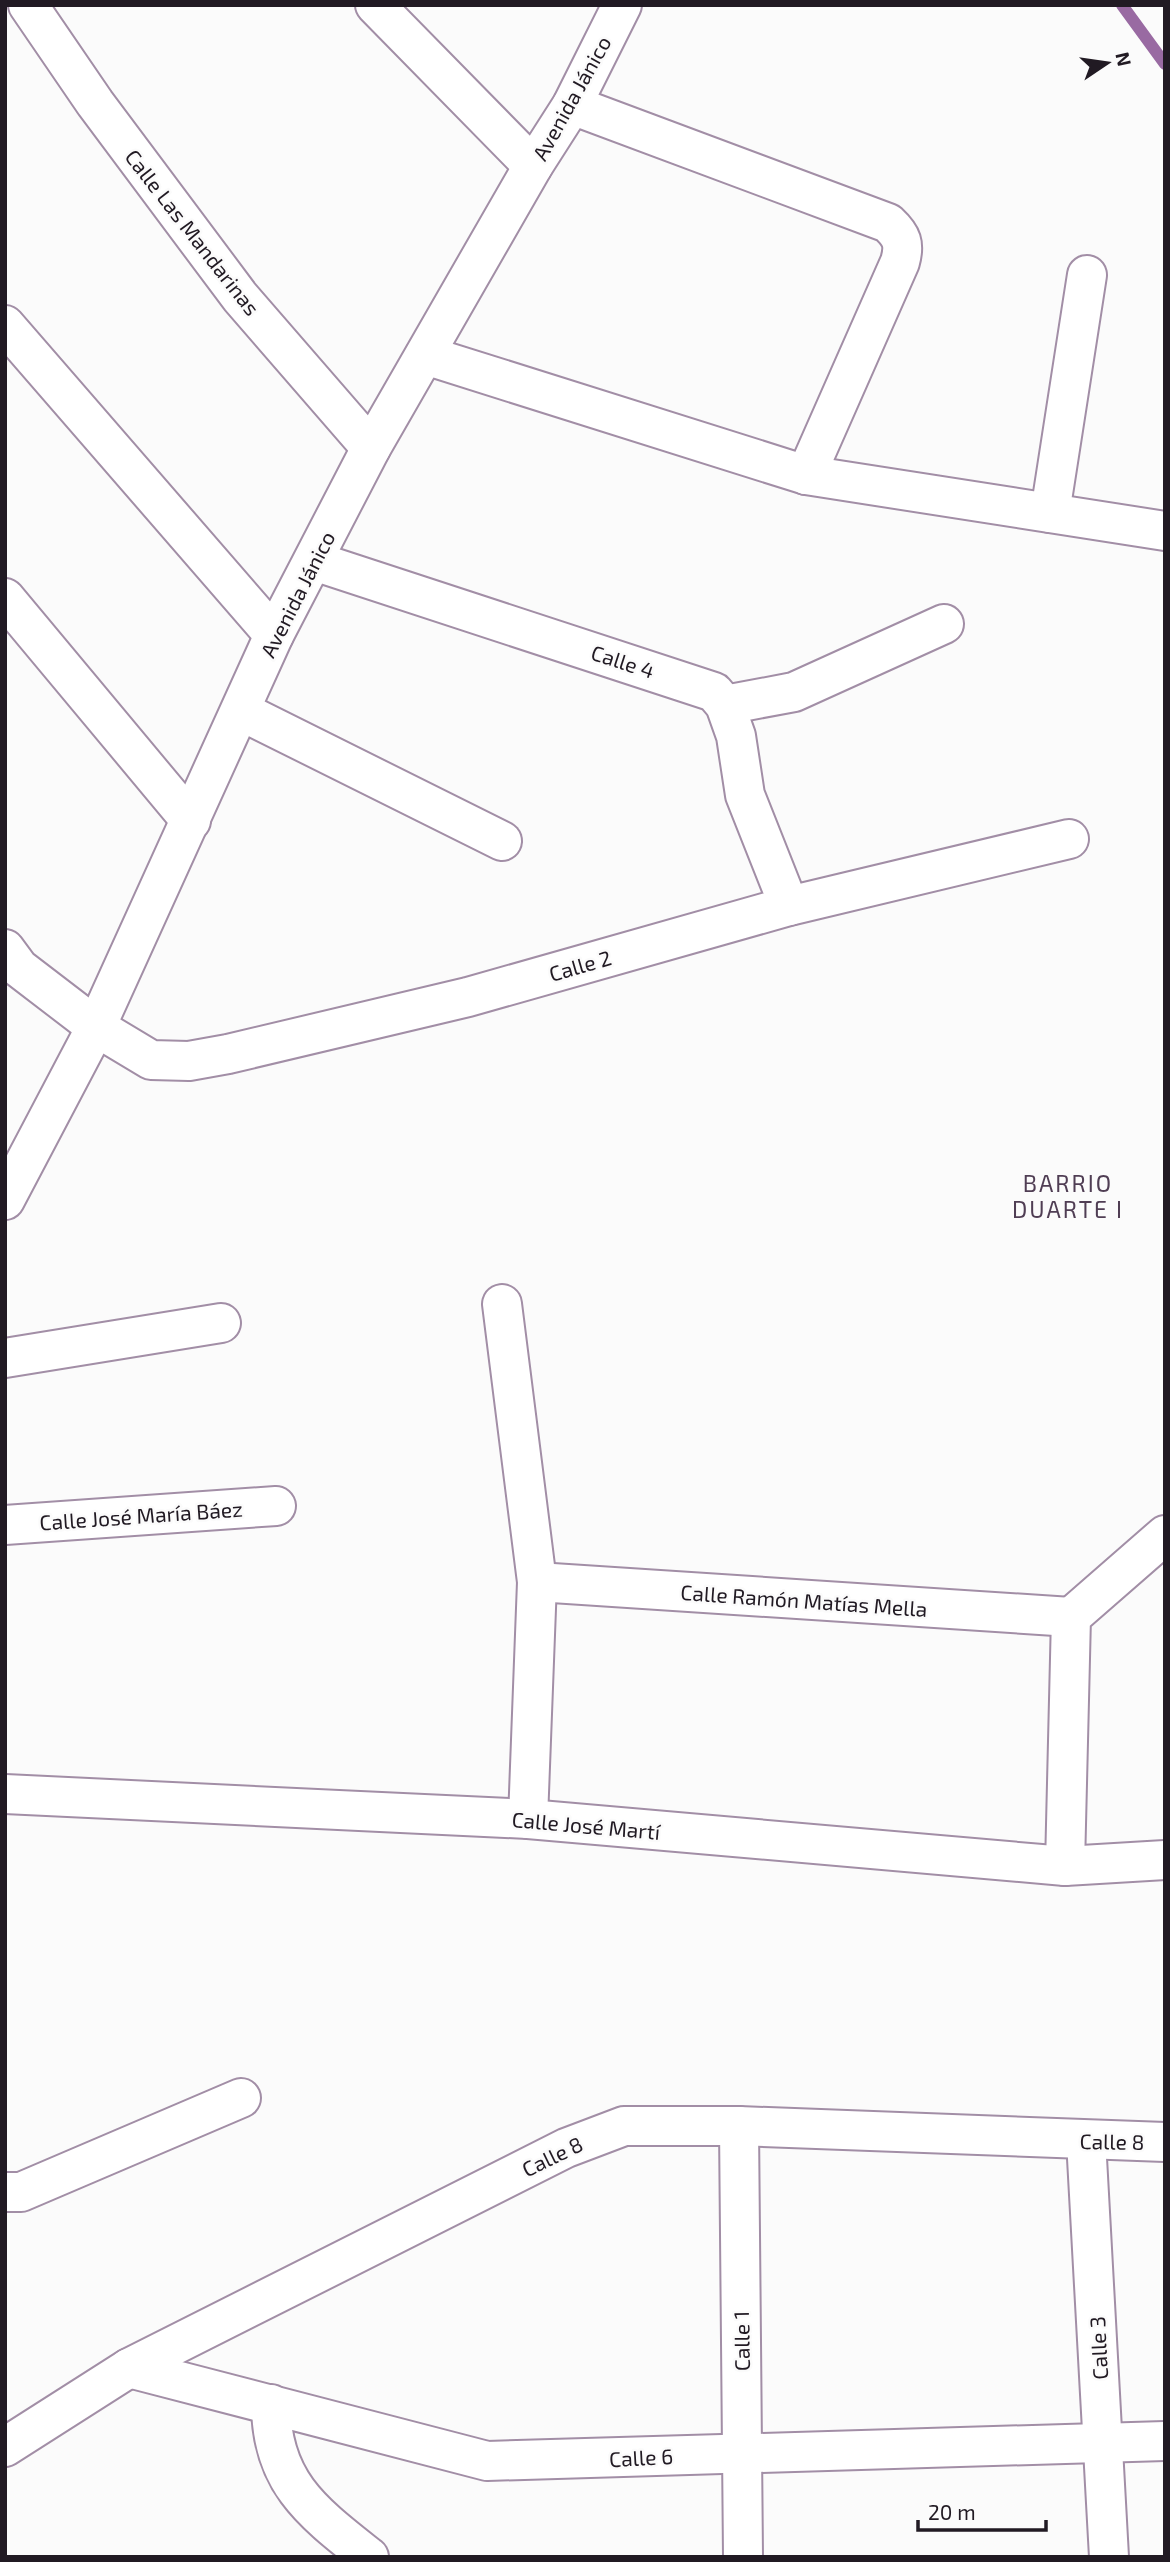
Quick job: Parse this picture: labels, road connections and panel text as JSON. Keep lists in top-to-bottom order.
{
  "streets": {
    "street": [
      "Avenida Jánico",
      "Calle Las Mandarinas",
      "Calle 4",
      "Calle 2",
      "Calle José María Báez",
      "Calle Ramón Matías Mella",
      "Calle José Martí",
      "Calle 8",
      "Calle 1",
      "Calle 3",
      "Calle 6"
    ]
  },
  "crossings": [
    ["Avenida Jánico", "Calle Las Mandarinas"],
    ["Avenida Jánico", "Calle 4"],
    ["Avenida Jánico", "Calle 2"],
    ["Calle 8", "Calle 1"],
    ["Calle 8", "Calle 3"],
    ["Calle 8", "Calle 6"],
    ["Calle 1", "Calle 6"],
    ["Calle 3", "Calle 6"]
  ],
  "districts": ["BARRIO DUARTE I"],
  "scale_bar": "20 m",
  "north": "right"
}
